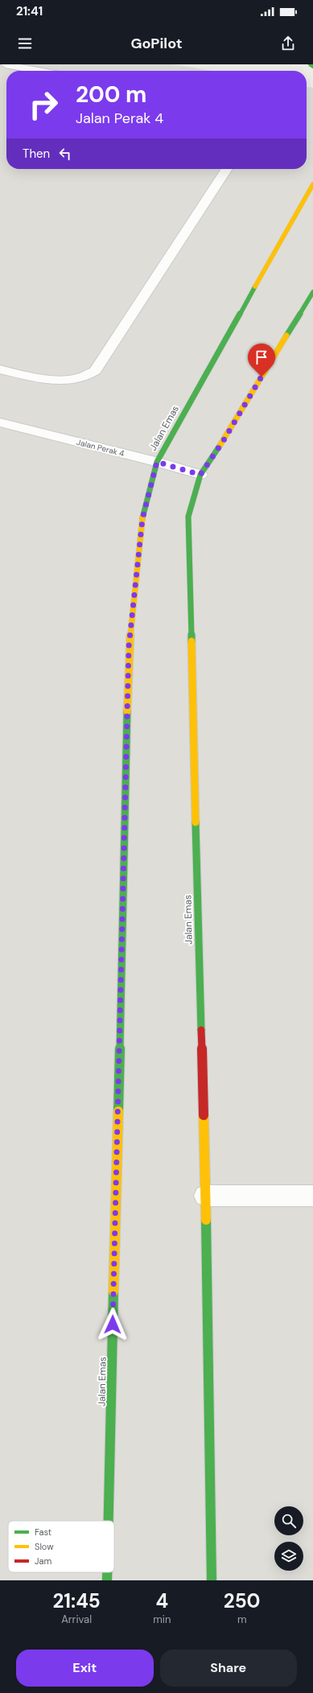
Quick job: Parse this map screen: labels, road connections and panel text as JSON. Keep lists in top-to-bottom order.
{
  "streets": {
    "main road": ["Jalan Emas"],
    "street": ["Jalan Perak 4"]
  },
  "crossings": [
    ["Jalan Emas", "Jalan Perak 4"]
  ],
  "legend": ["Fast", "Slow", "Jam"],
  "page": {
    "status": "21:41",
    "header": "GoPilot",
    "turn": ["200 m", "Jalan Perak 4"],
    "then": "Then",
    "eta": [
      "21:45",
      "Arrival",
      "4",
      "min",
      "250",
      "m"
    ],
    "buttons": ["Exit", "Share"]
  }
}
